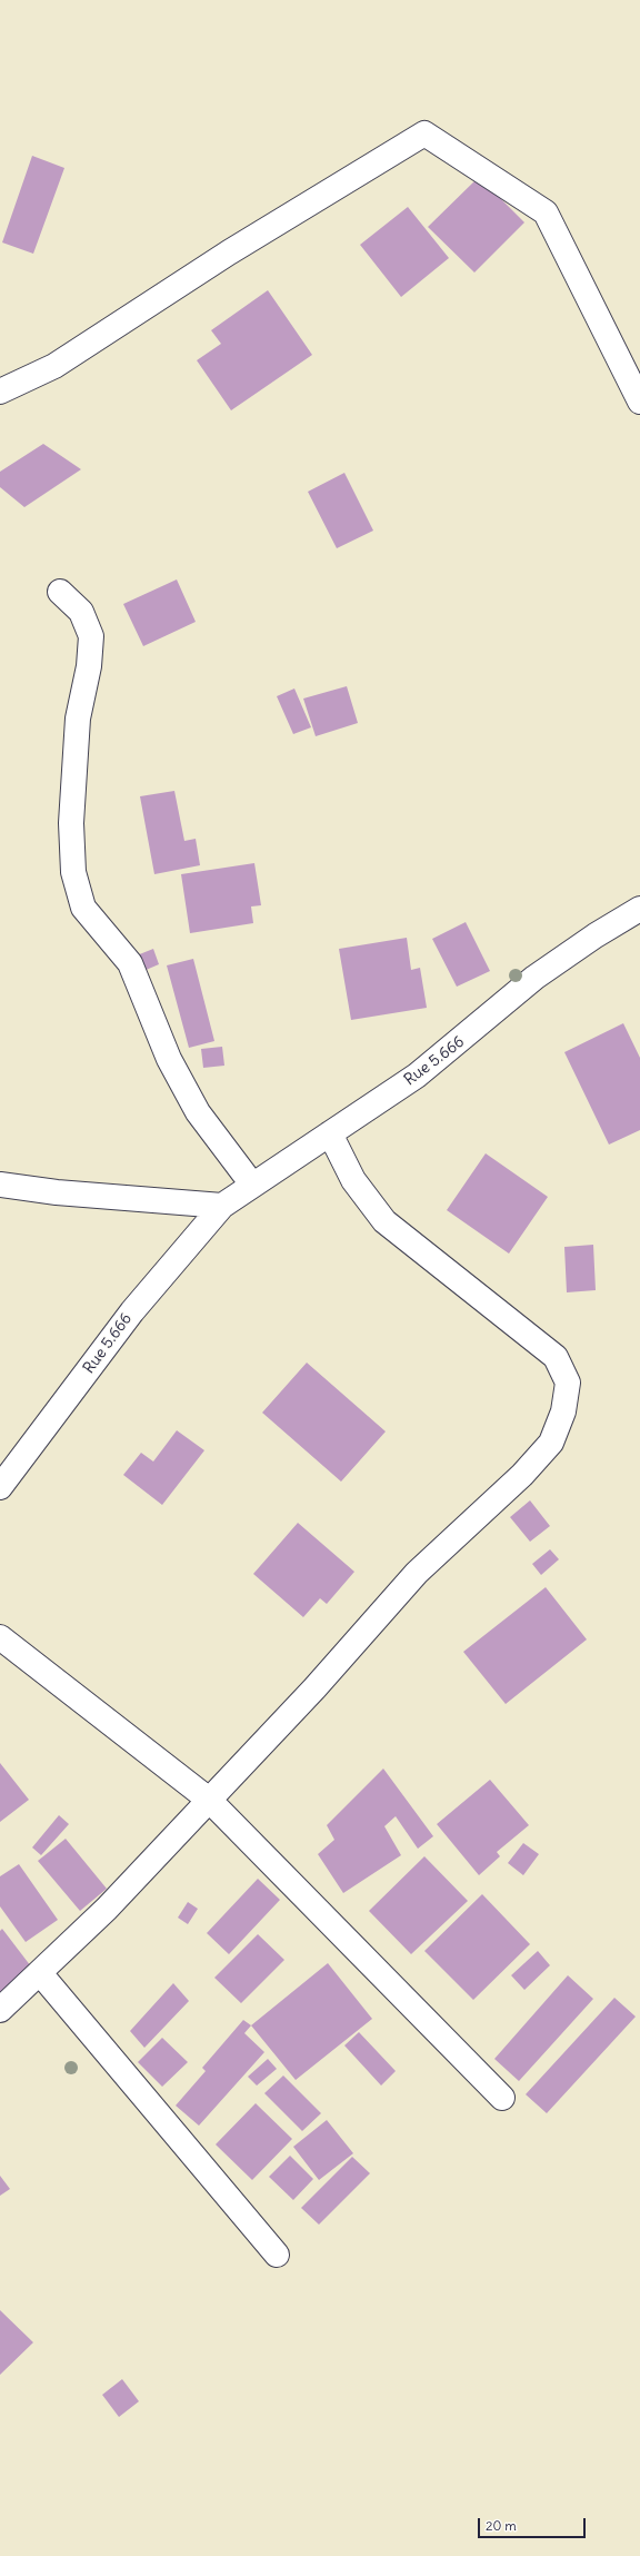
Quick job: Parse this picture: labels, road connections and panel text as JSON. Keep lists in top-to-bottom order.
{
  "streets": {
    "street": ["Rue 5.666"]
  },
  "scale_bar": "20 m"
}
